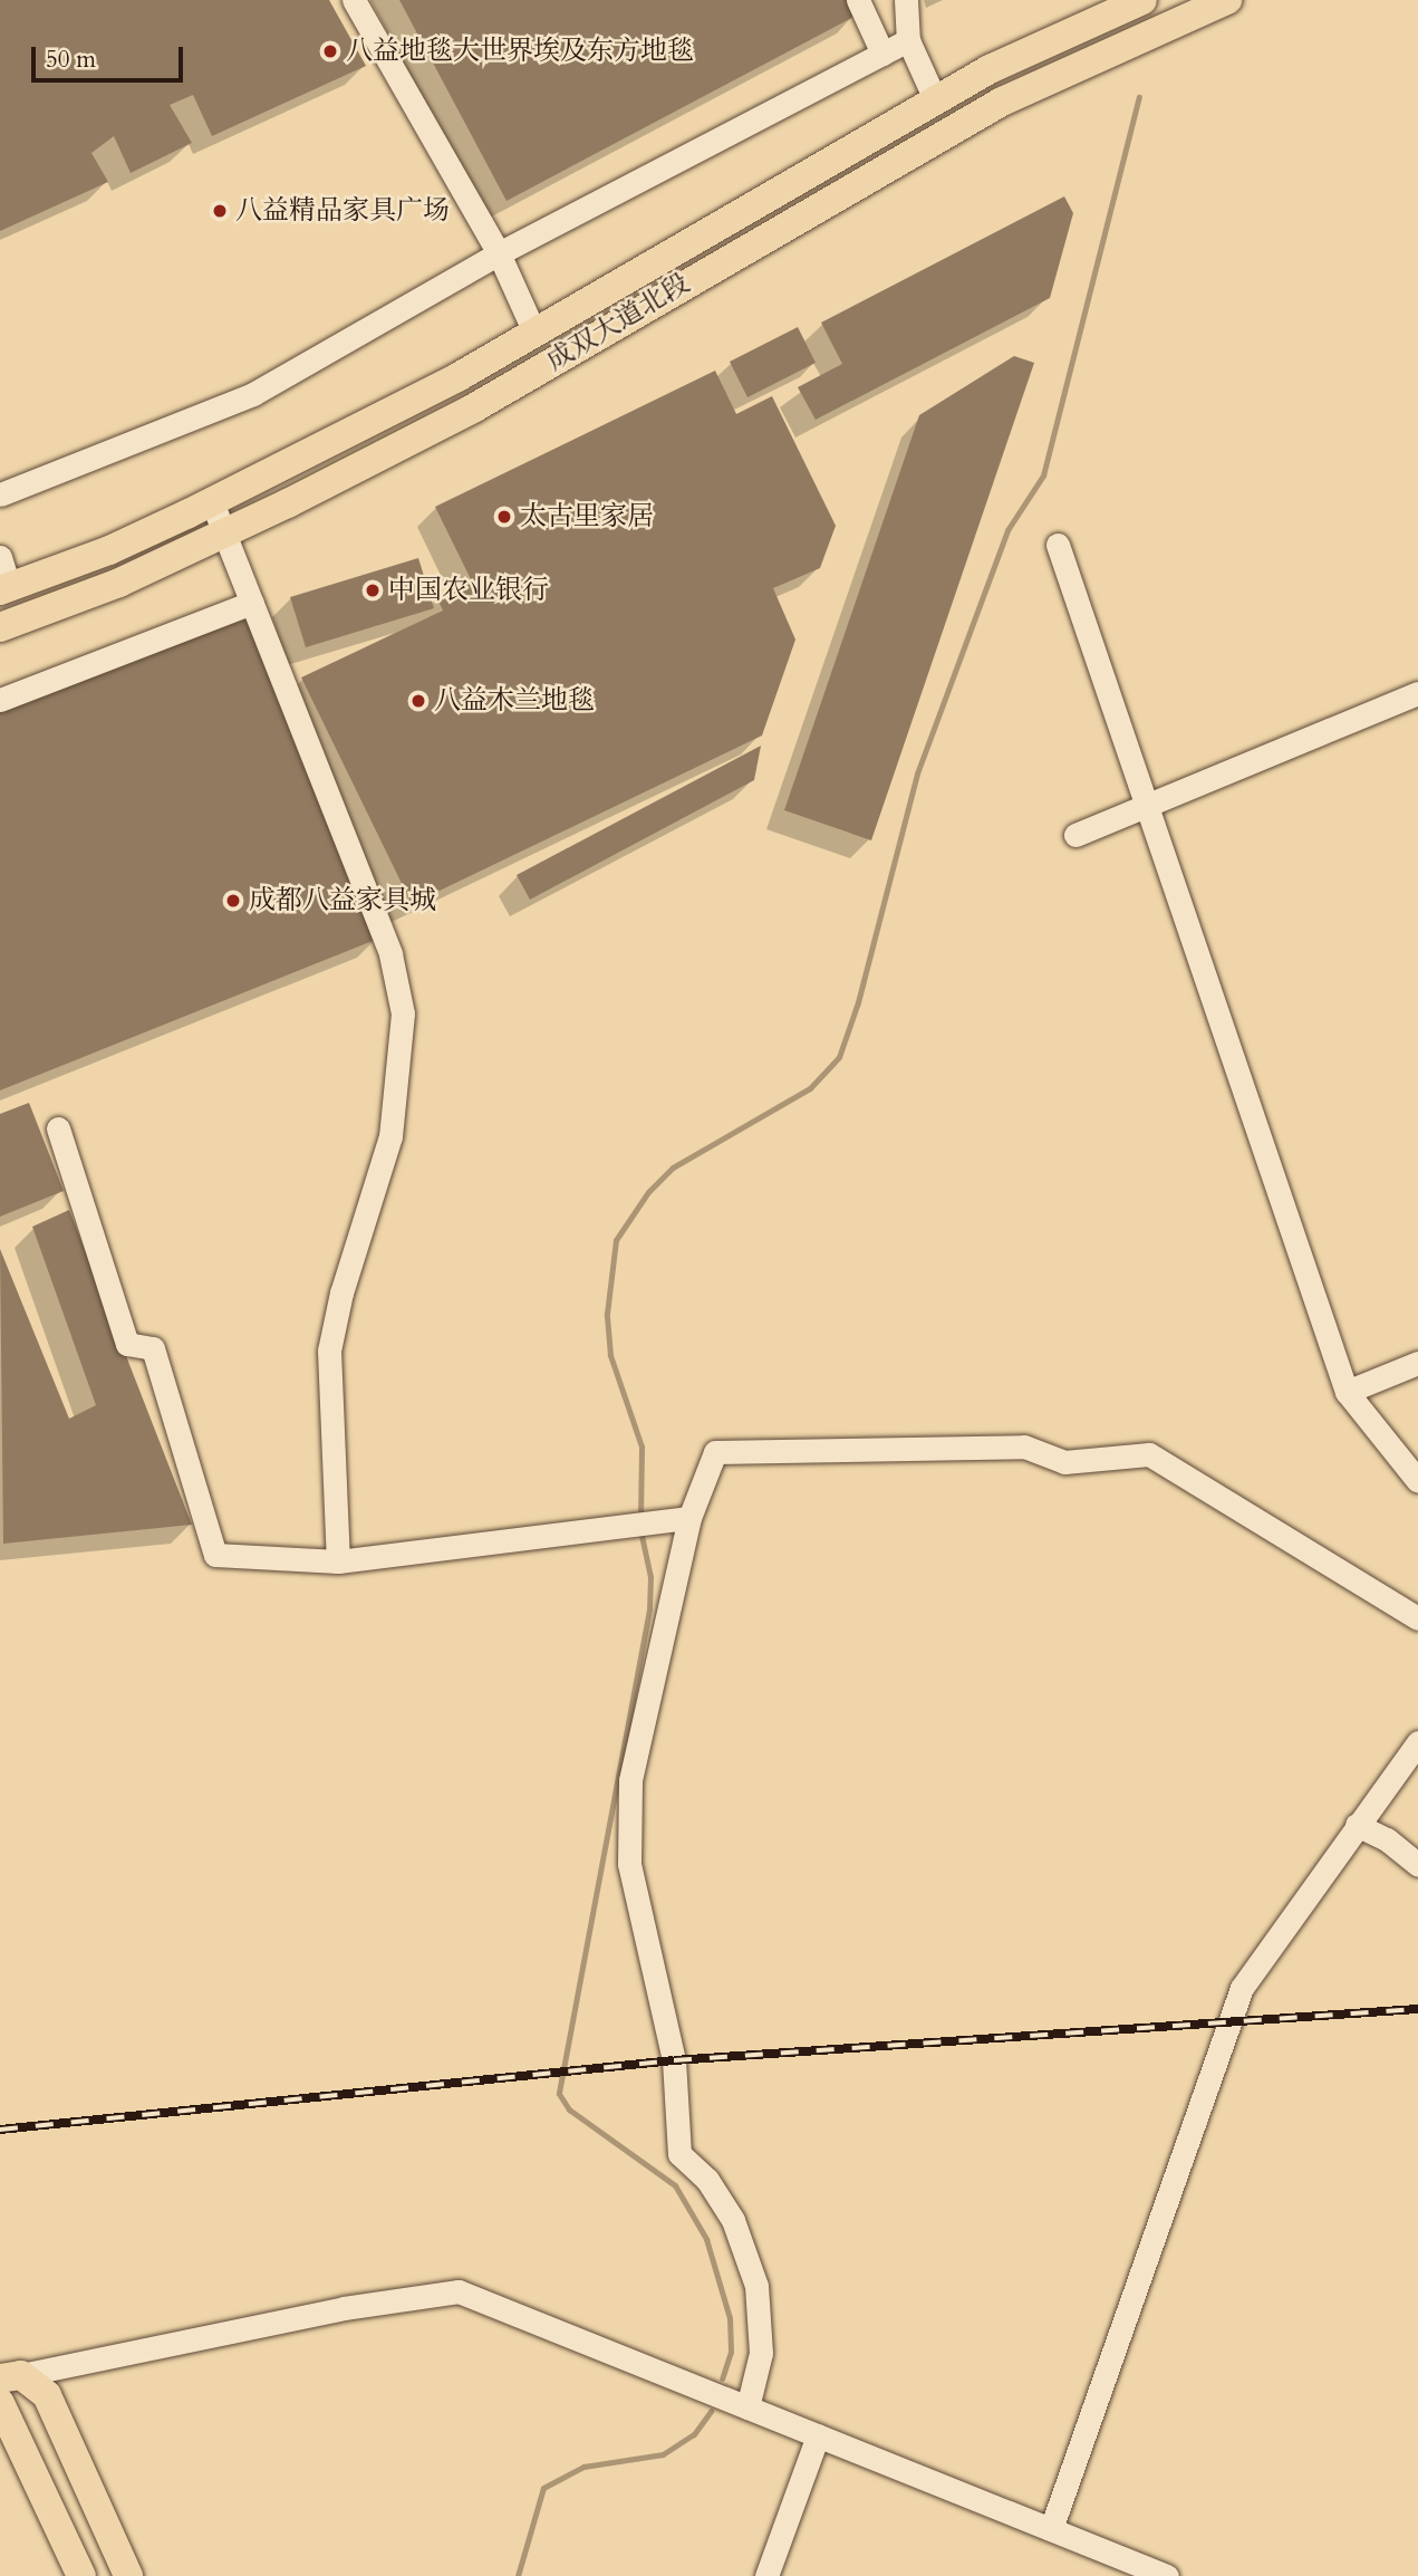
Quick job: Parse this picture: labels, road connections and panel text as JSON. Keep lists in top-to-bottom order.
{
  "streets": {
    "main road": ["成双大道北段"]
  },
  "places": [
    "八益地毯大世界埃及东方地毯",
    "八益精品家具广场",
    "太古里家居",
    "中国农业银行",
    "八益木兰地毯",
    "成都八益家具城"
  ],
  "scale_bar": "50 m"
}
